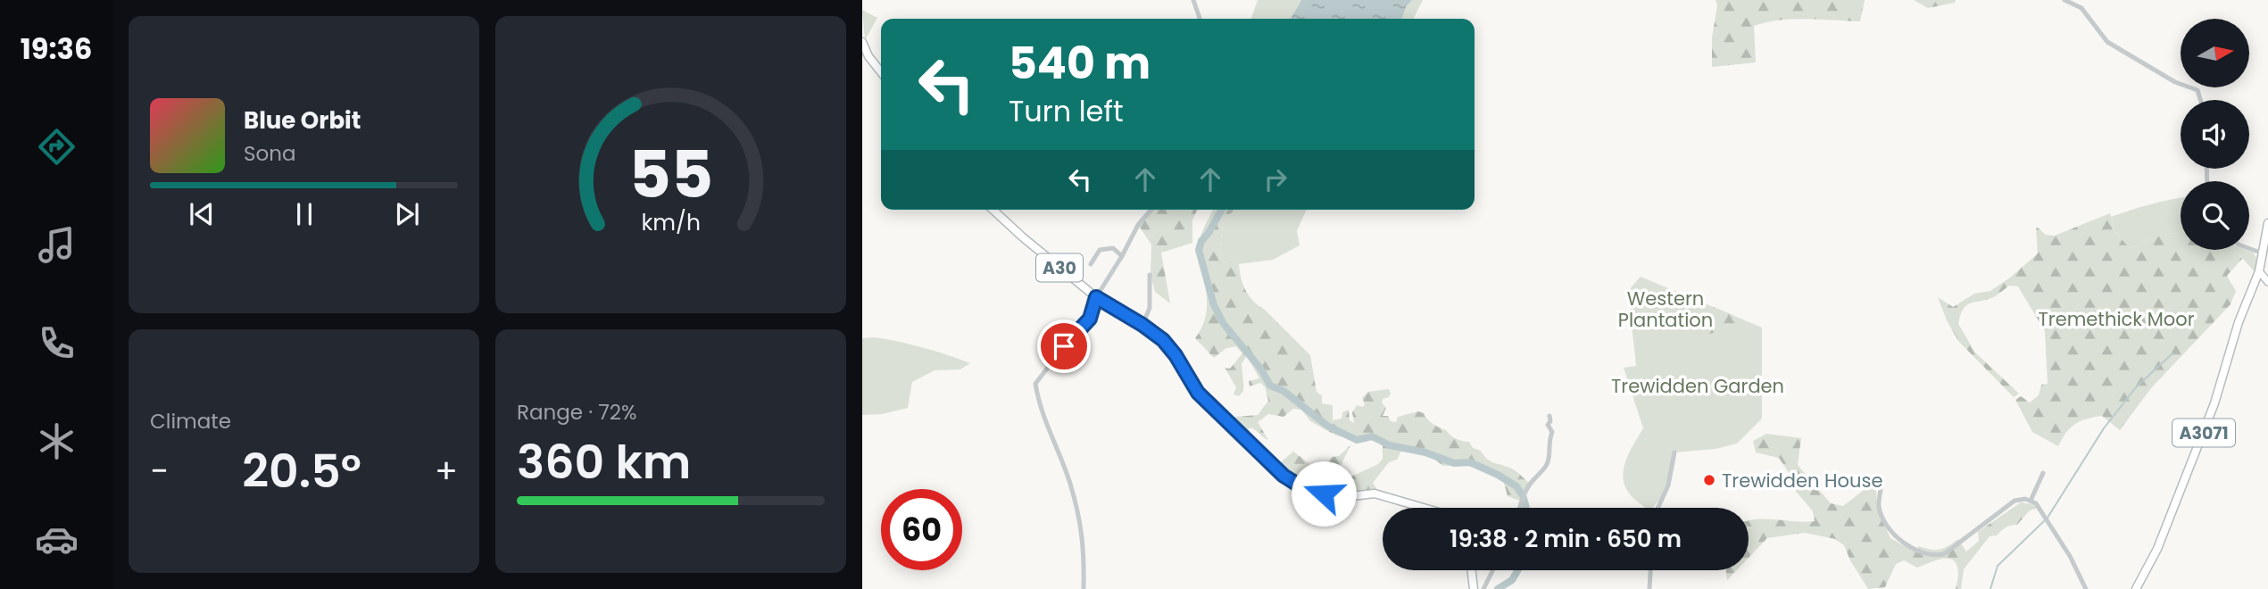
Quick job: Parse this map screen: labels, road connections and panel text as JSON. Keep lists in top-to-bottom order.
{
  "streets": {
    "main road": ["A30", "A3071"]
  },
  "parks": ["Western Plantation", "Tremethick Moor", "Trewidden Garden"],
  "places": ["Trewidden House"],
  "north": "right",
  "page": {
    "tabs": "19:36",
    "turn": ["540 m", "Turn left"],
    "song": ["Blue Orbit", "Sona"],
    "tile": [
      "Climate",
      ["Range · 72%", "360 km"]
    ],
    "heat": ["−", "20.5°", "+"],
    "limit": "60",
    "trip": "19:38 · 2 min · 650 m",
    "gauge": ["55", "km/h"]
  }
}
